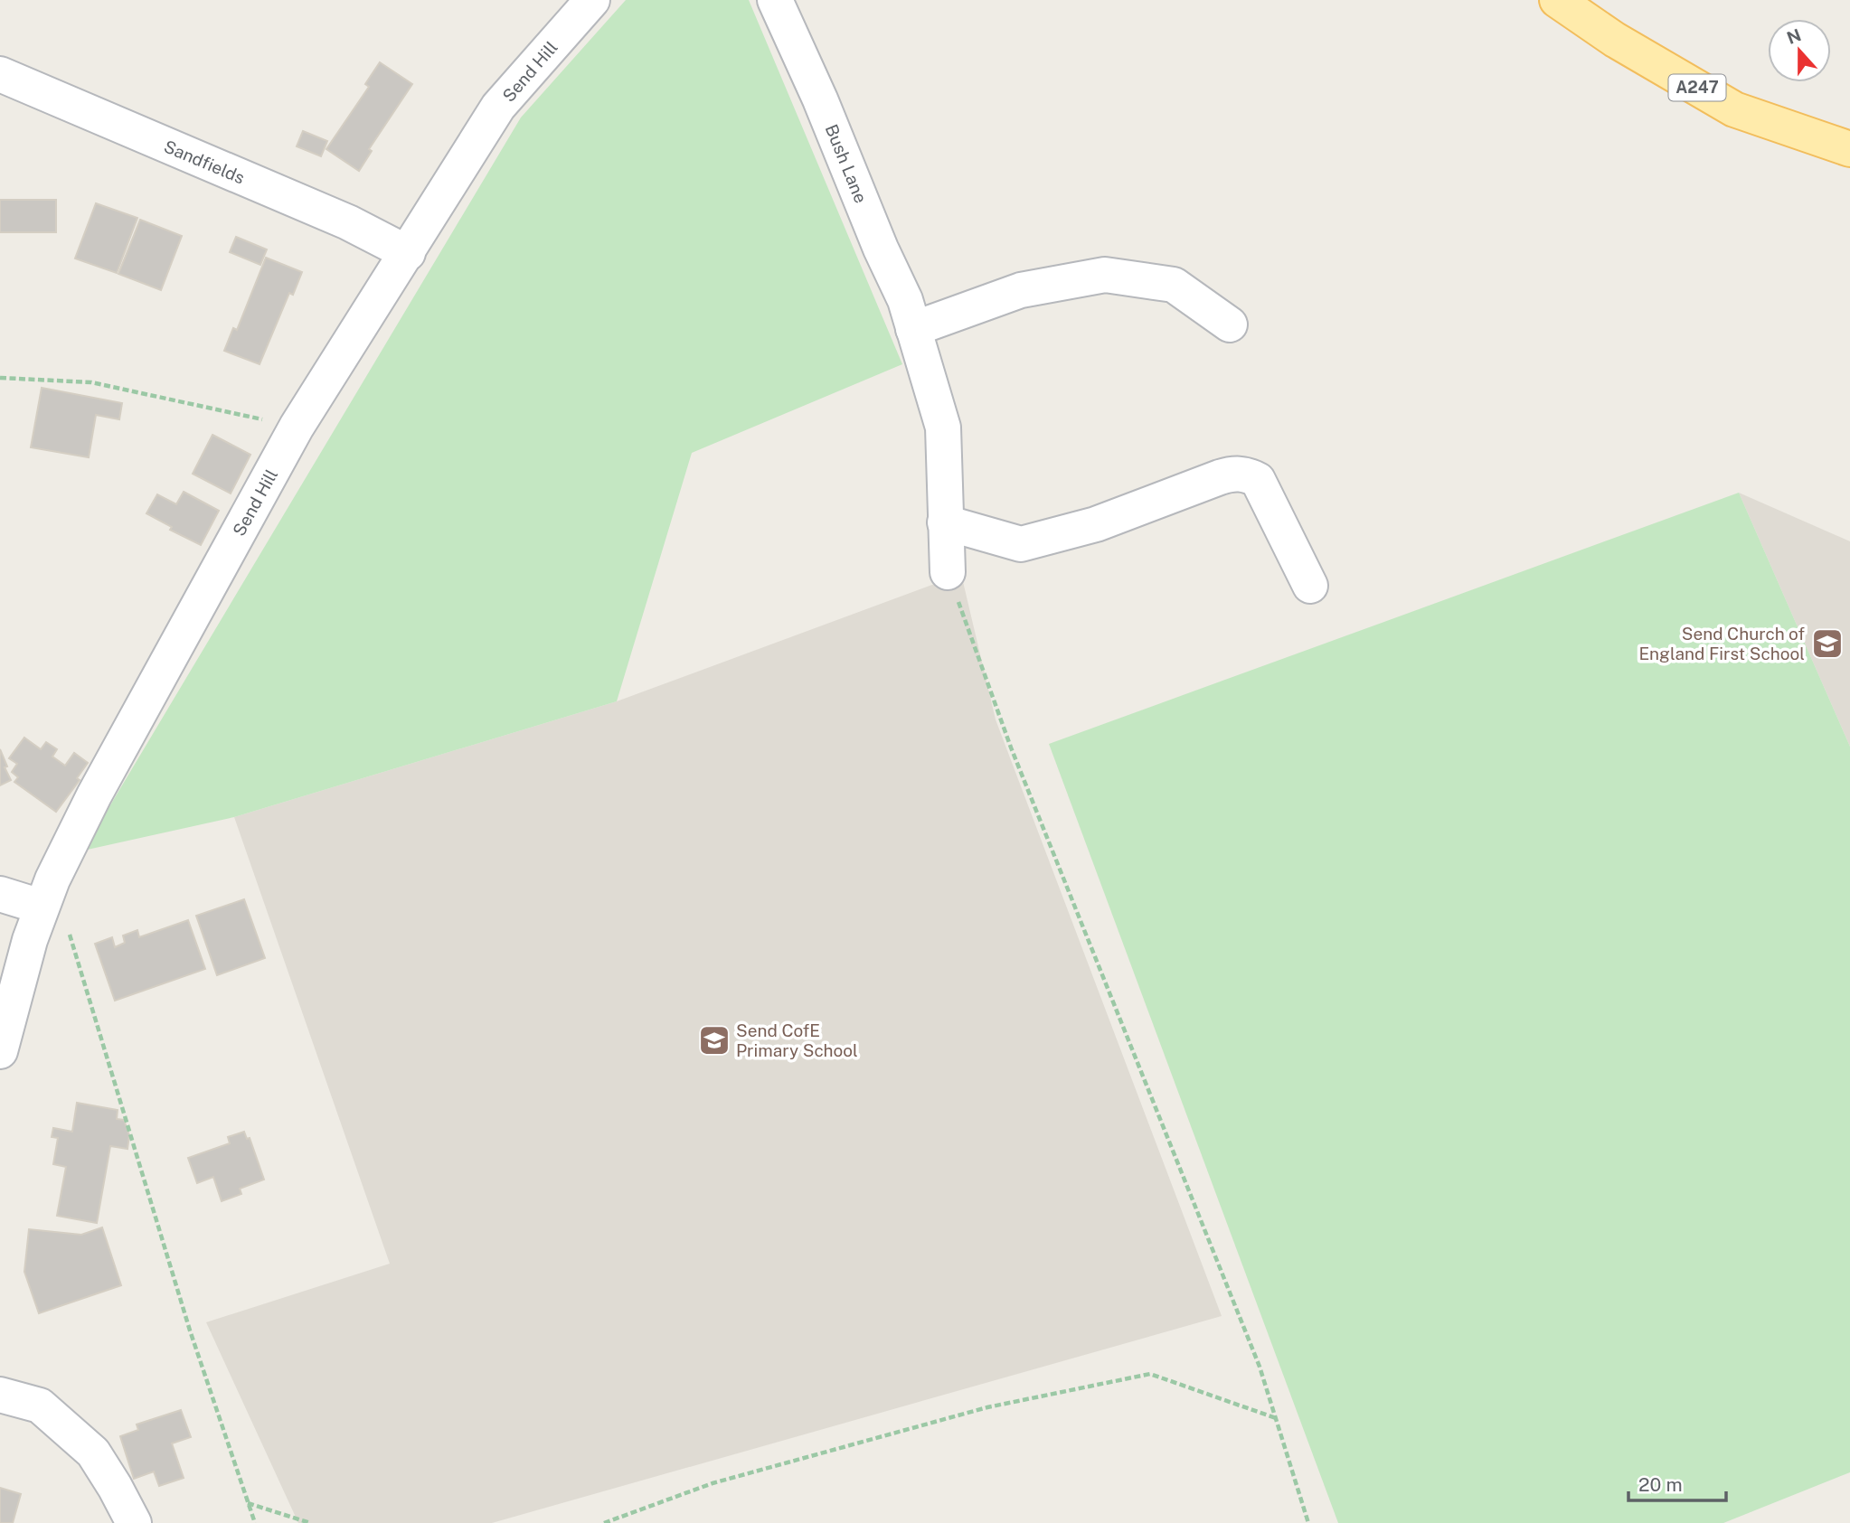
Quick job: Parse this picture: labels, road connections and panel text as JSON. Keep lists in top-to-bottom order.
{
  "streets": {
    "main road": ["A247"],
    "street": ["Send Hill", "Sandfields", "Bush Lane"]
  },
  "crossings": [
    ["Send Hill", "Sandfields"]
  ],
  "places": {
    "school or university": ["Send Church of England First School", "Send CofE Primary School"]
  },
  "scale_bar": "20 m",
  "north": "top"
}
